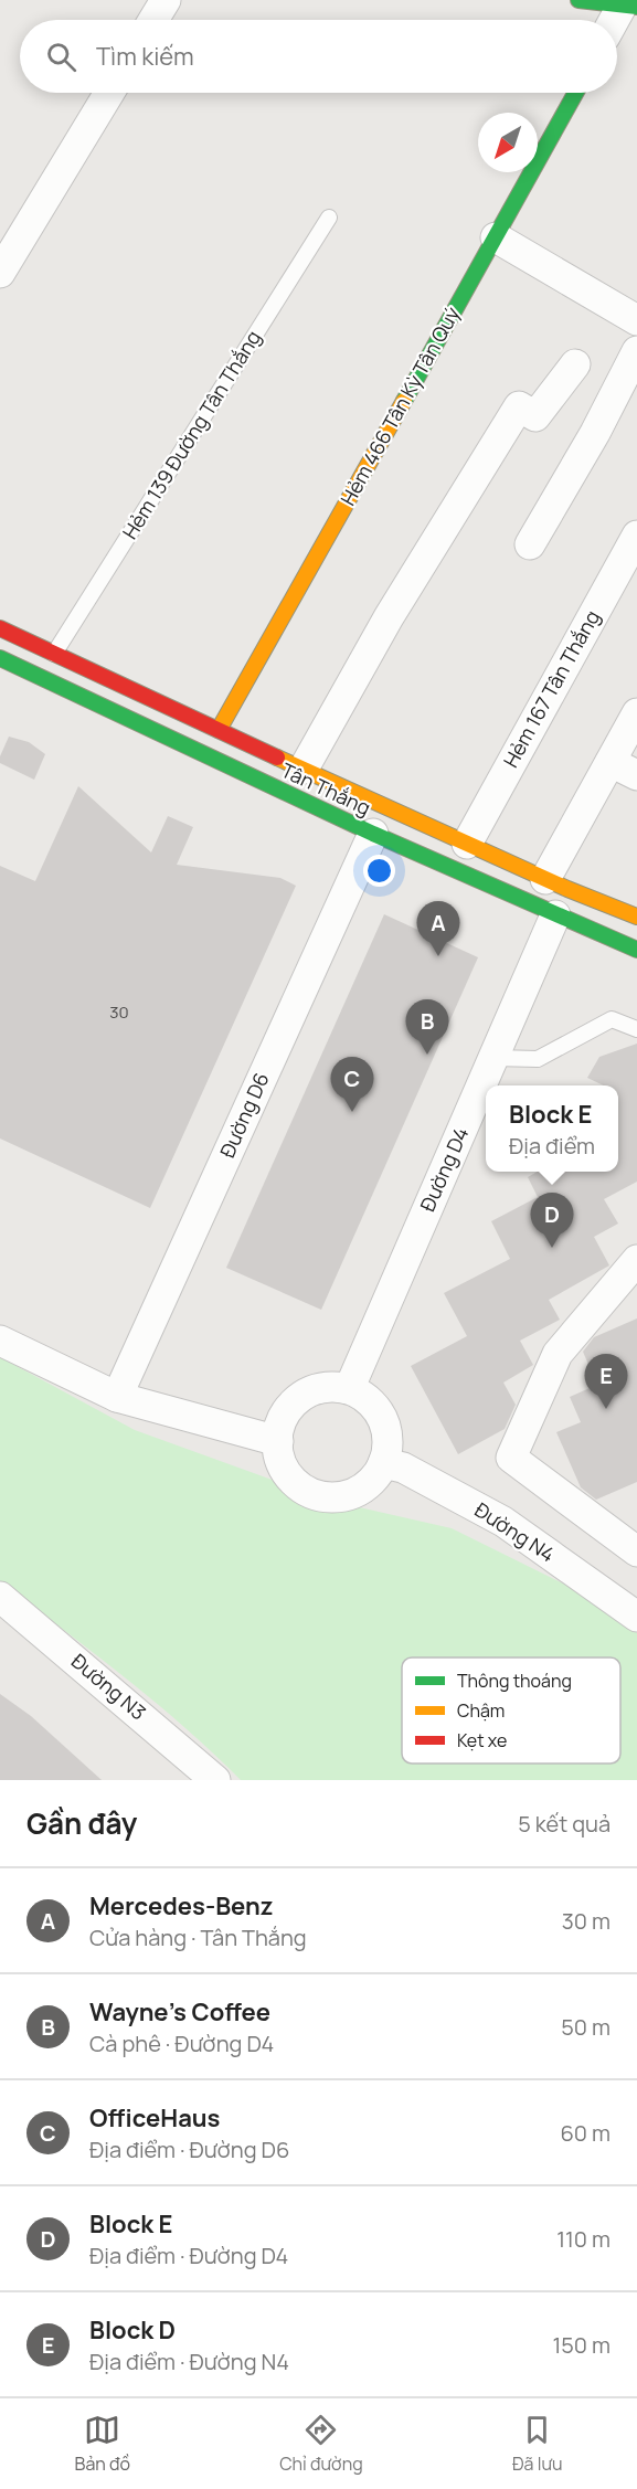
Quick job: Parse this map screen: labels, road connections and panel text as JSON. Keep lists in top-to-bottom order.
{
  "streets": {
    "street": [
      "Hẻm 466 Tân Kỳ Tân Quý",
      "Hẻm 167 Tân Thắng",
      "Tân Thắng",
      "Đường D6",
      "Đường D4",
      "Đường N4",
      "Đường N3"
    ],
    "lane": ["Hẻm 139 Đường Tân Thắng"]
  },
  "crossings": [
    ["Hẻm 466 Tân Kỳ Tân Quý", "Tân Thắng"],
    ["Hẻm 139 Đường Tân Thắng", "Tân Thắng"],
    ["Hẻm 167 Tân Thắng", "Tân Thắng"],
    ["Tân Thắng", "Đường D6"],
    ["Tân Thắng", "Đường D4"],
    ["Đường D4", "Đường N4"]
  ],
  "house_numbers": ["30"],
  "legend": ["Thông thoáng", "Chậm", "Kẹt xe"],
  "north": "bottom left",
  "page": {
    "search": "Tìm kiếm",
    "pins": [
      "A",
      "B",
      "C",
      "D",
      "E"
    ],
    "popup": ["Block E", "Địa điểm"],
    "heading": ["Gần đây", "5 kết quả"],
    "list": [
      {
        "mark": "A",
        "name": "Mercedes-Benz",
        "note": "Cửa hàng · Tân Thắng",
        "value": "30 m"
      },
      {
        "mark": "B",
        "name": "Wayne's Coffee",
        "note": "Cà phê · Đường D4",
        "value": "50 m"
      },
      {
        "mark": "C",
        "name": "OfficeHaus",
        "note": "Địa điểm · Đường D6",
        "value": "60 m"
      },
      {
        "mark": "D",
        "name": "Block E",
        "note": "Địa điểm · Đường D4",
        "value": "110 m"
      },
      {
        "mark": "E",
        "name": "Block D",
        "note": "Địa điểm · Đường N4",
        "value": "150 m"
      }
    ],
    "nav": ["Bản đồ", "Chỉ đường", "Đã lưu"]
  }
}
